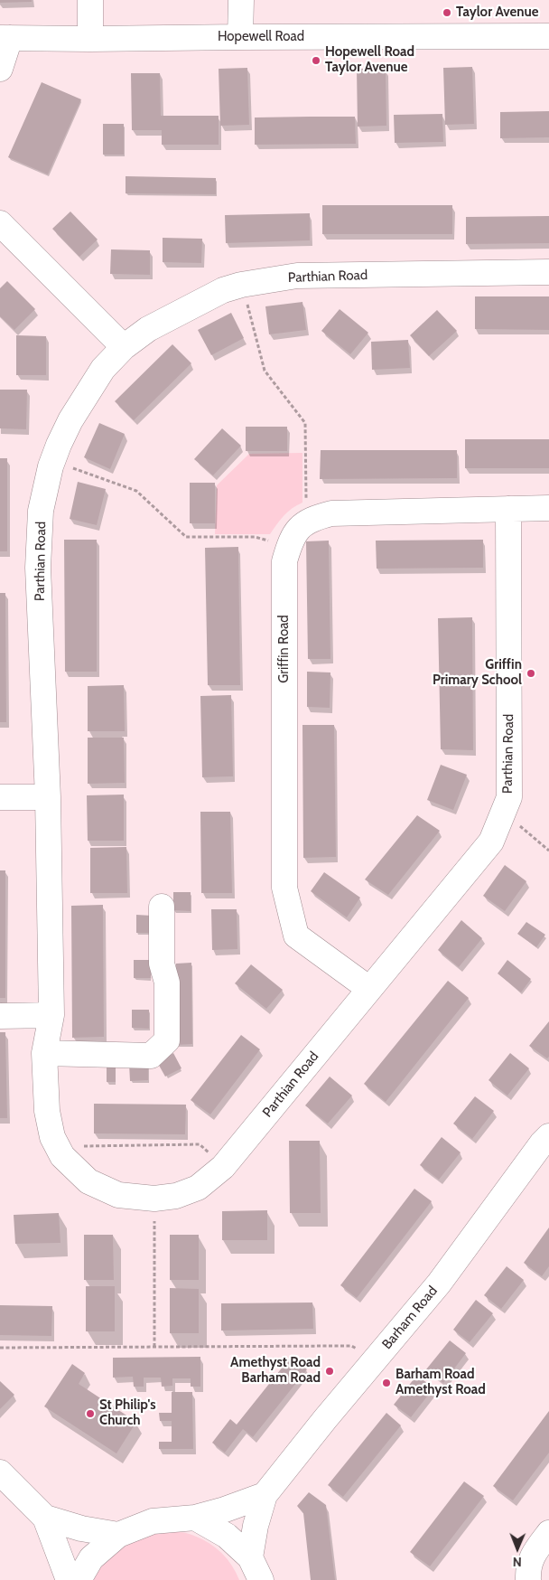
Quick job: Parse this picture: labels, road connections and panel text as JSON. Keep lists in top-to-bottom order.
{
  "streets": {
    "street": [
      "Hopewell Road",
      "Parthian Road",
      "Griffin Road",
      "Barham Road"
    ]
  },
  "crossings": [
    ["Parthian Road", "Griffin Road"]
  ],
  "places": [
    "Taylor Avenue",
    "Hopewell Road Taylor Avenue",
    "Griffin Primary School",
    "Amethyst Road Barham Road",
    "Barham Road Amethyst Road",
    "St Philip's Church"
  ],
  "north": "bottom"
}
